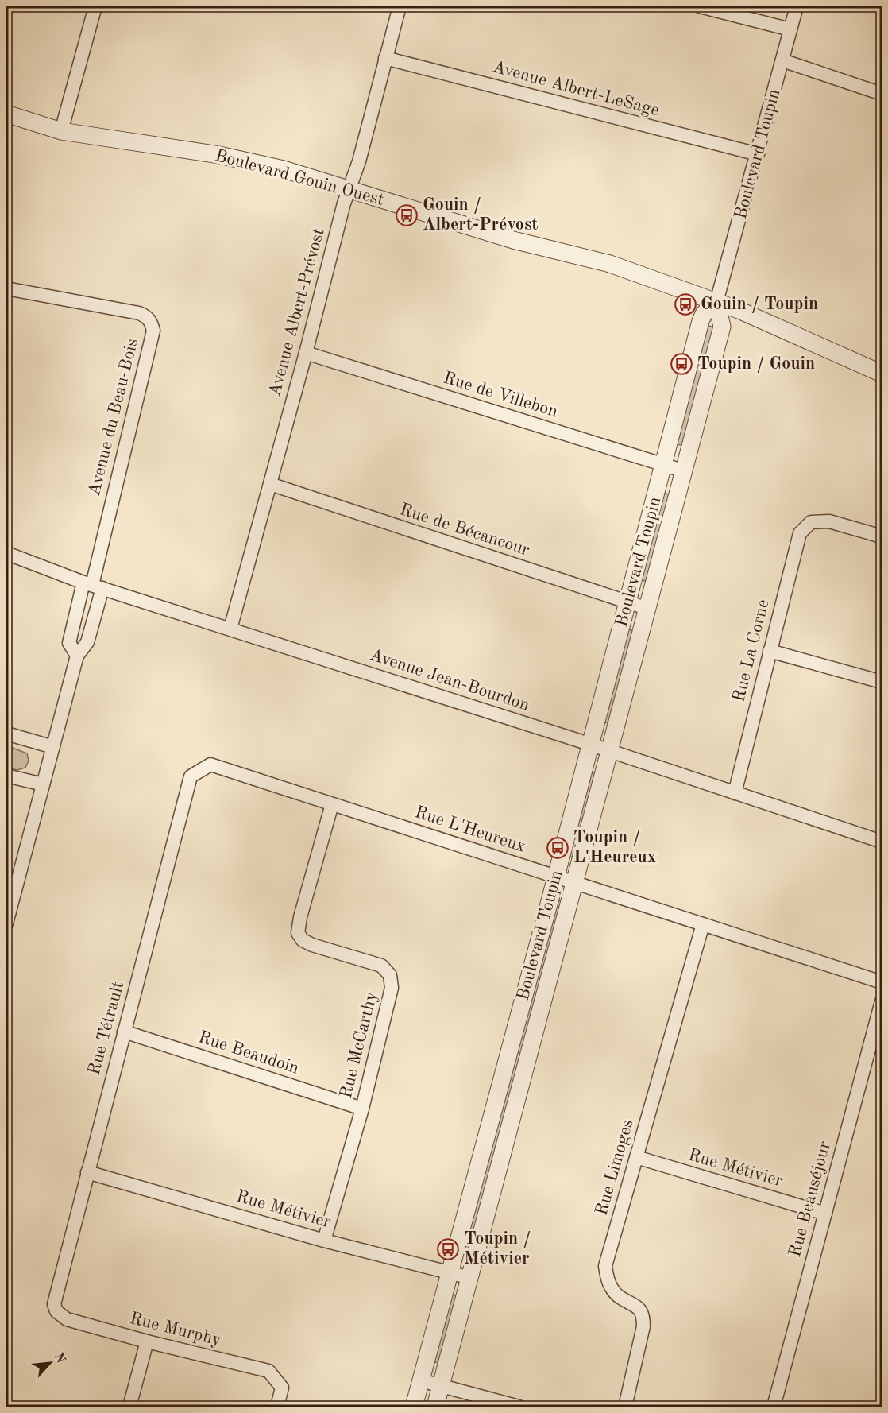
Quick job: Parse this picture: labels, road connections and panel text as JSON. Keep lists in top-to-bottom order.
{
  "streets": {
    "street": [
      "Avenue Albert-LeSage",
      "Boulevard Toupin",
      "Boulevard Gouin Ouest",
      "Avenue Albert-Prévost",
      "Rue de Villebon",
      "Avenue du Beau-Bois",
      "Rue de Bécancour",
      "Rue La Corne",
      "Avenue Jean-Bourdon",
      "Rue L'Heureux",
      "Rue Tétrault",
      "Rue McCarthy",
      "Rue Beaudoin",
      "Rue Limoges",
      "Rue Métivier",
      "Rue Beauséjour",
      "Rue Murphy"
    ]
  },
  "crossings": [
    ["Avenue Albert-LeSage", "Boulevard Toupin"],
    ["Avenue Albert-LeSage", "Avenue Albert-Prévost"],
    ["Boulevard Toupin", "Boulevard Gouin Ouest"],
    ["Boulevard Toupin", "Rue de Villebon"],
    ["Boulevard Toupin", "Rue de Bécancour"],
    ["Boulevard Toupin", "Avenue Jean-Bourdon"],
    ["Boulevard Toupin", "Rue L'Heureux"],
    ["Boulevard Toupin", "Rue Métivier"],
    ["Boulevard Gouin Ouest", "Avenue Albert-Prévost"],
    ["Avenue Albert-Prévost", "Rue de Villebon"],
    ["Avenue Albert-Prévost", "Rue de Bécancour"],
    ["Avenue Albert-Prévost", "Avenue Jean-Bourdon"],
    ["Avenue du Beau-Bois", "Avenue Jean-Bourdon"],
    ["Rue La Corne", "Avenue Jean-Bourdon"],
    ["Rue L'Heureux", "Rue Tétrault"],
    ["Rue L'Heureux", "Rue McCarthy"],
    ["Rue L'Heureux", "Rue Limoges"],
    ["Rue Tétrault", "Rue Beaudoin"],
    ["Rue Tétrault", "Rue Métivier"],
    ["Rue Tétrault", "Rue Murphy"],
    ["Rue McCarthy", "Rue Beaudoin"],
    ["Rue McCarthy", "Rue Métivier"],
    ["Rue Limoges", "Rue Métivier"],
    ["Rue Métivier", "Rue Beauséjour"]
  ],
  "places": {
    "bus stop": [
      "Gouin / Albert-Prévost",
      "Gouin / Toupin",
      "Toupin / Gouin",
      "Toupin / L'Heureux",
      "Toupin / Métivier"
    ]
  },
  "north": "top right"
}
